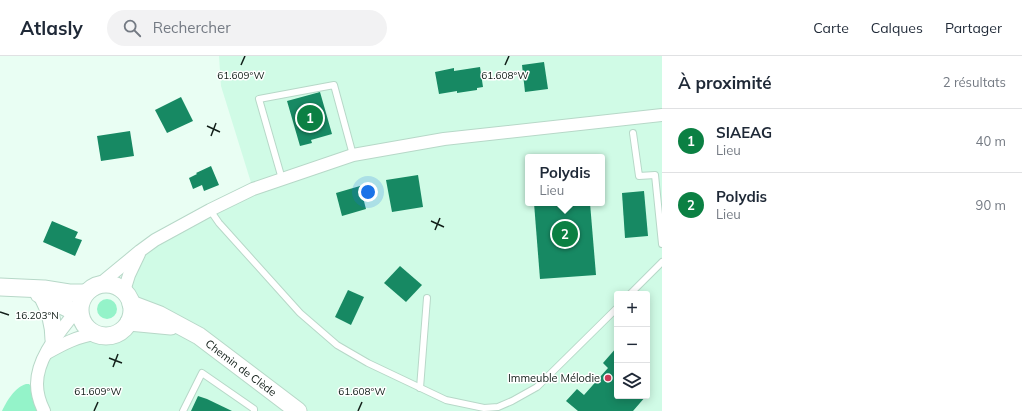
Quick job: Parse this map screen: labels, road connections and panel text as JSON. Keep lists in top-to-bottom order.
{
  "streets": {
    "main road": ["Chemin de Clède"]
  },
  "places": ["Immeuble Mélodie"],
  "page": {
    "header": "Atlasly",
    "search": "Rechercher",
    "nav": ["Carte", "Calques", "Partager"],
    "heading": ["À proximité", "2 résultats"],
    "pins": ["1", "2"],
    "list": [
      {
        "mark": "1",
        "name": "SIAEAG",
        "note": "Lieu",
        "value": "40 m"
      },
      {
        "mark": "2",
        "name": "Polydis",
        "note": "Lieu",
        "value": "90 m"
      }
    ],
    "popup": ["Polydis", "Lieu"],
    "map_buttons": ["+", "−"]
  },
  "coordinates": ["61.609°W", "61.608°W", "16.203°N"]
}
